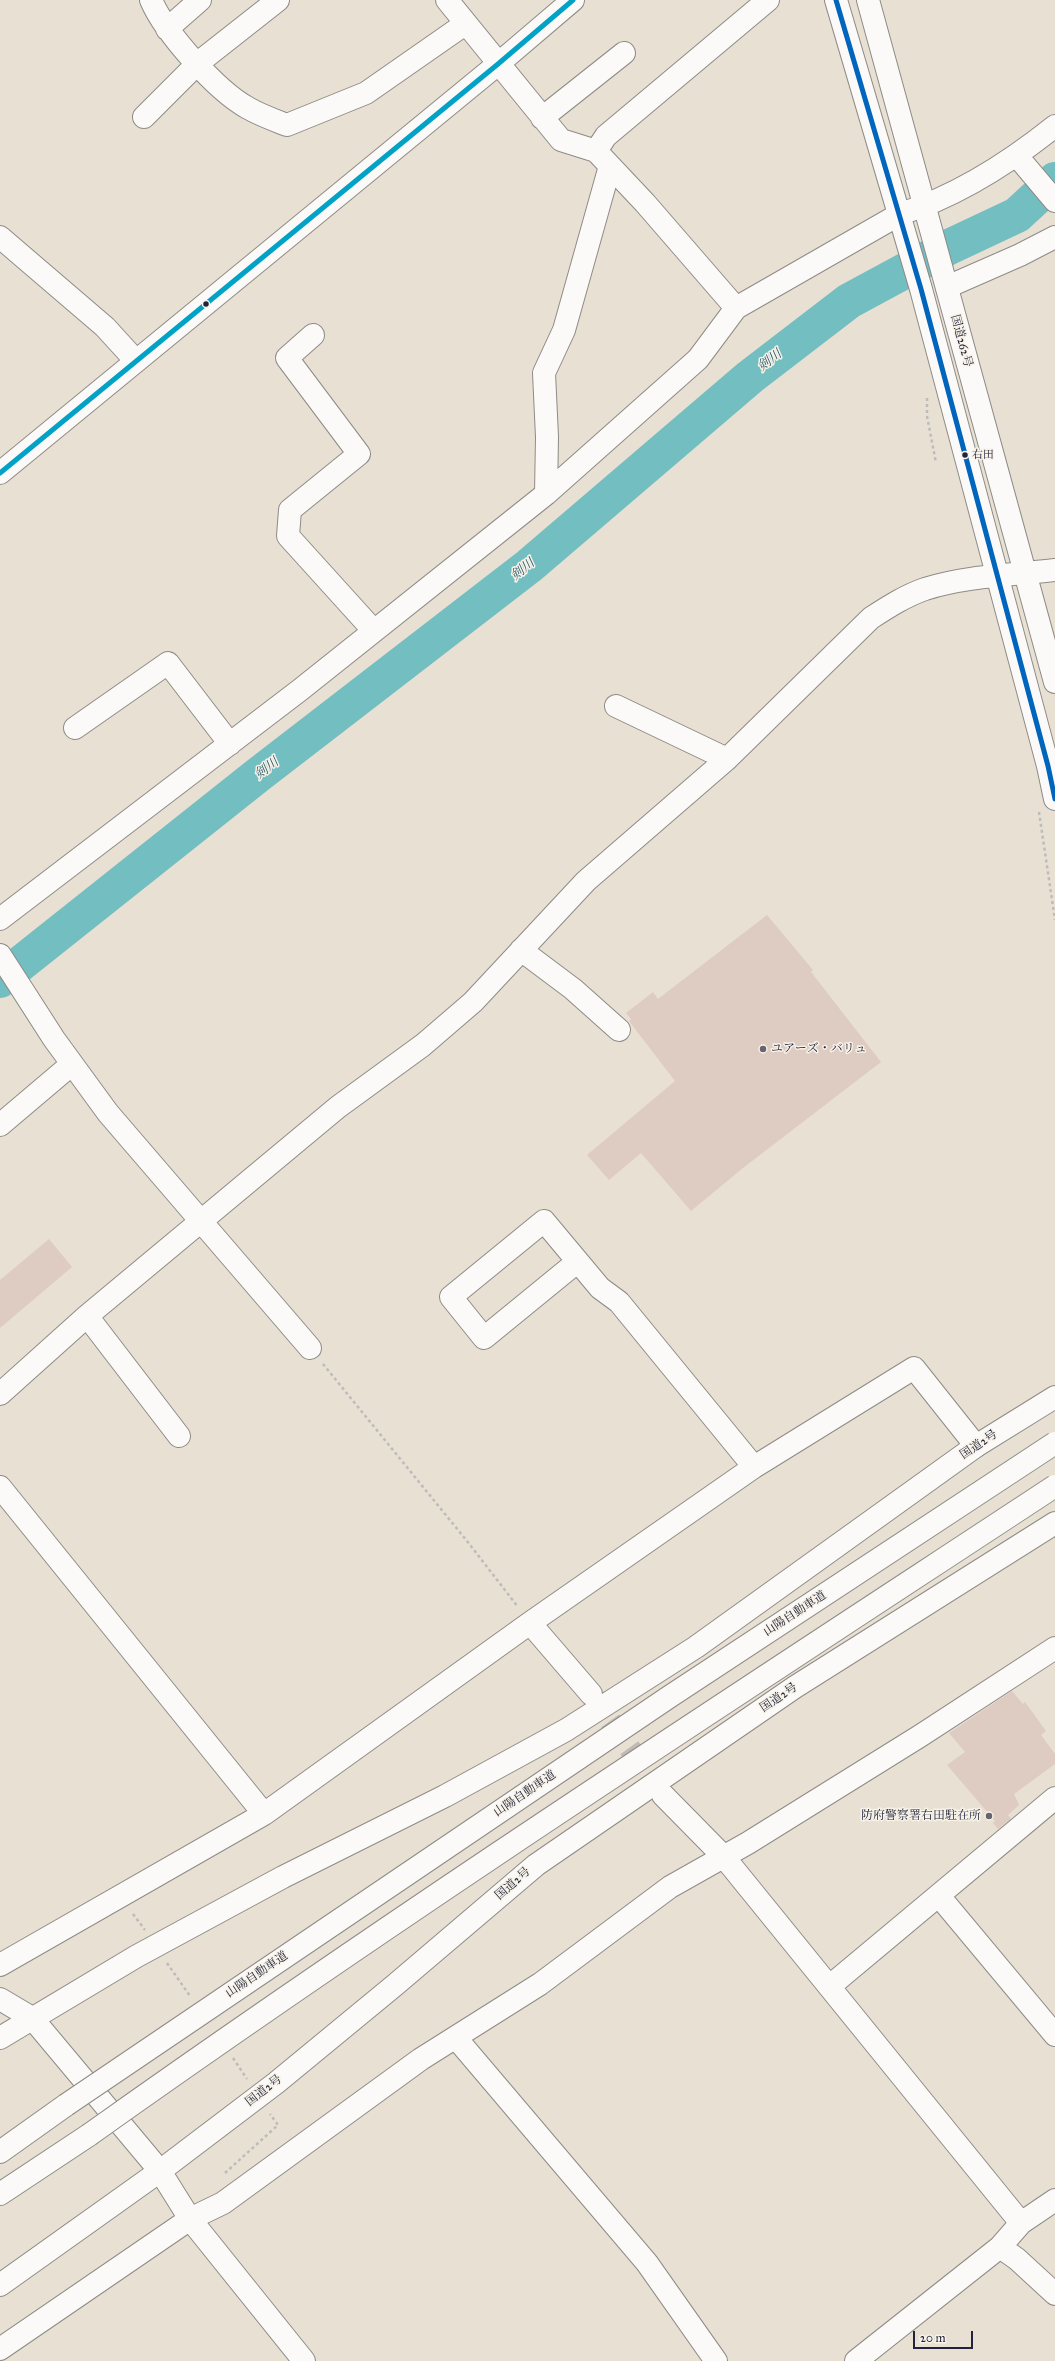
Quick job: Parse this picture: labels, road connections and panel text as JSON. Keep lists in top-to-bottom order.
{
  "streets": {
    "main road": ["国道262号", "国道2号", "山陽自動車道"]
  },
  "water": ["剣川"],
  "places": ["右田", "ユアーズ・バリュ", "防府警察署右田駐在所"],
  "scale_bar": "20 m"
}
